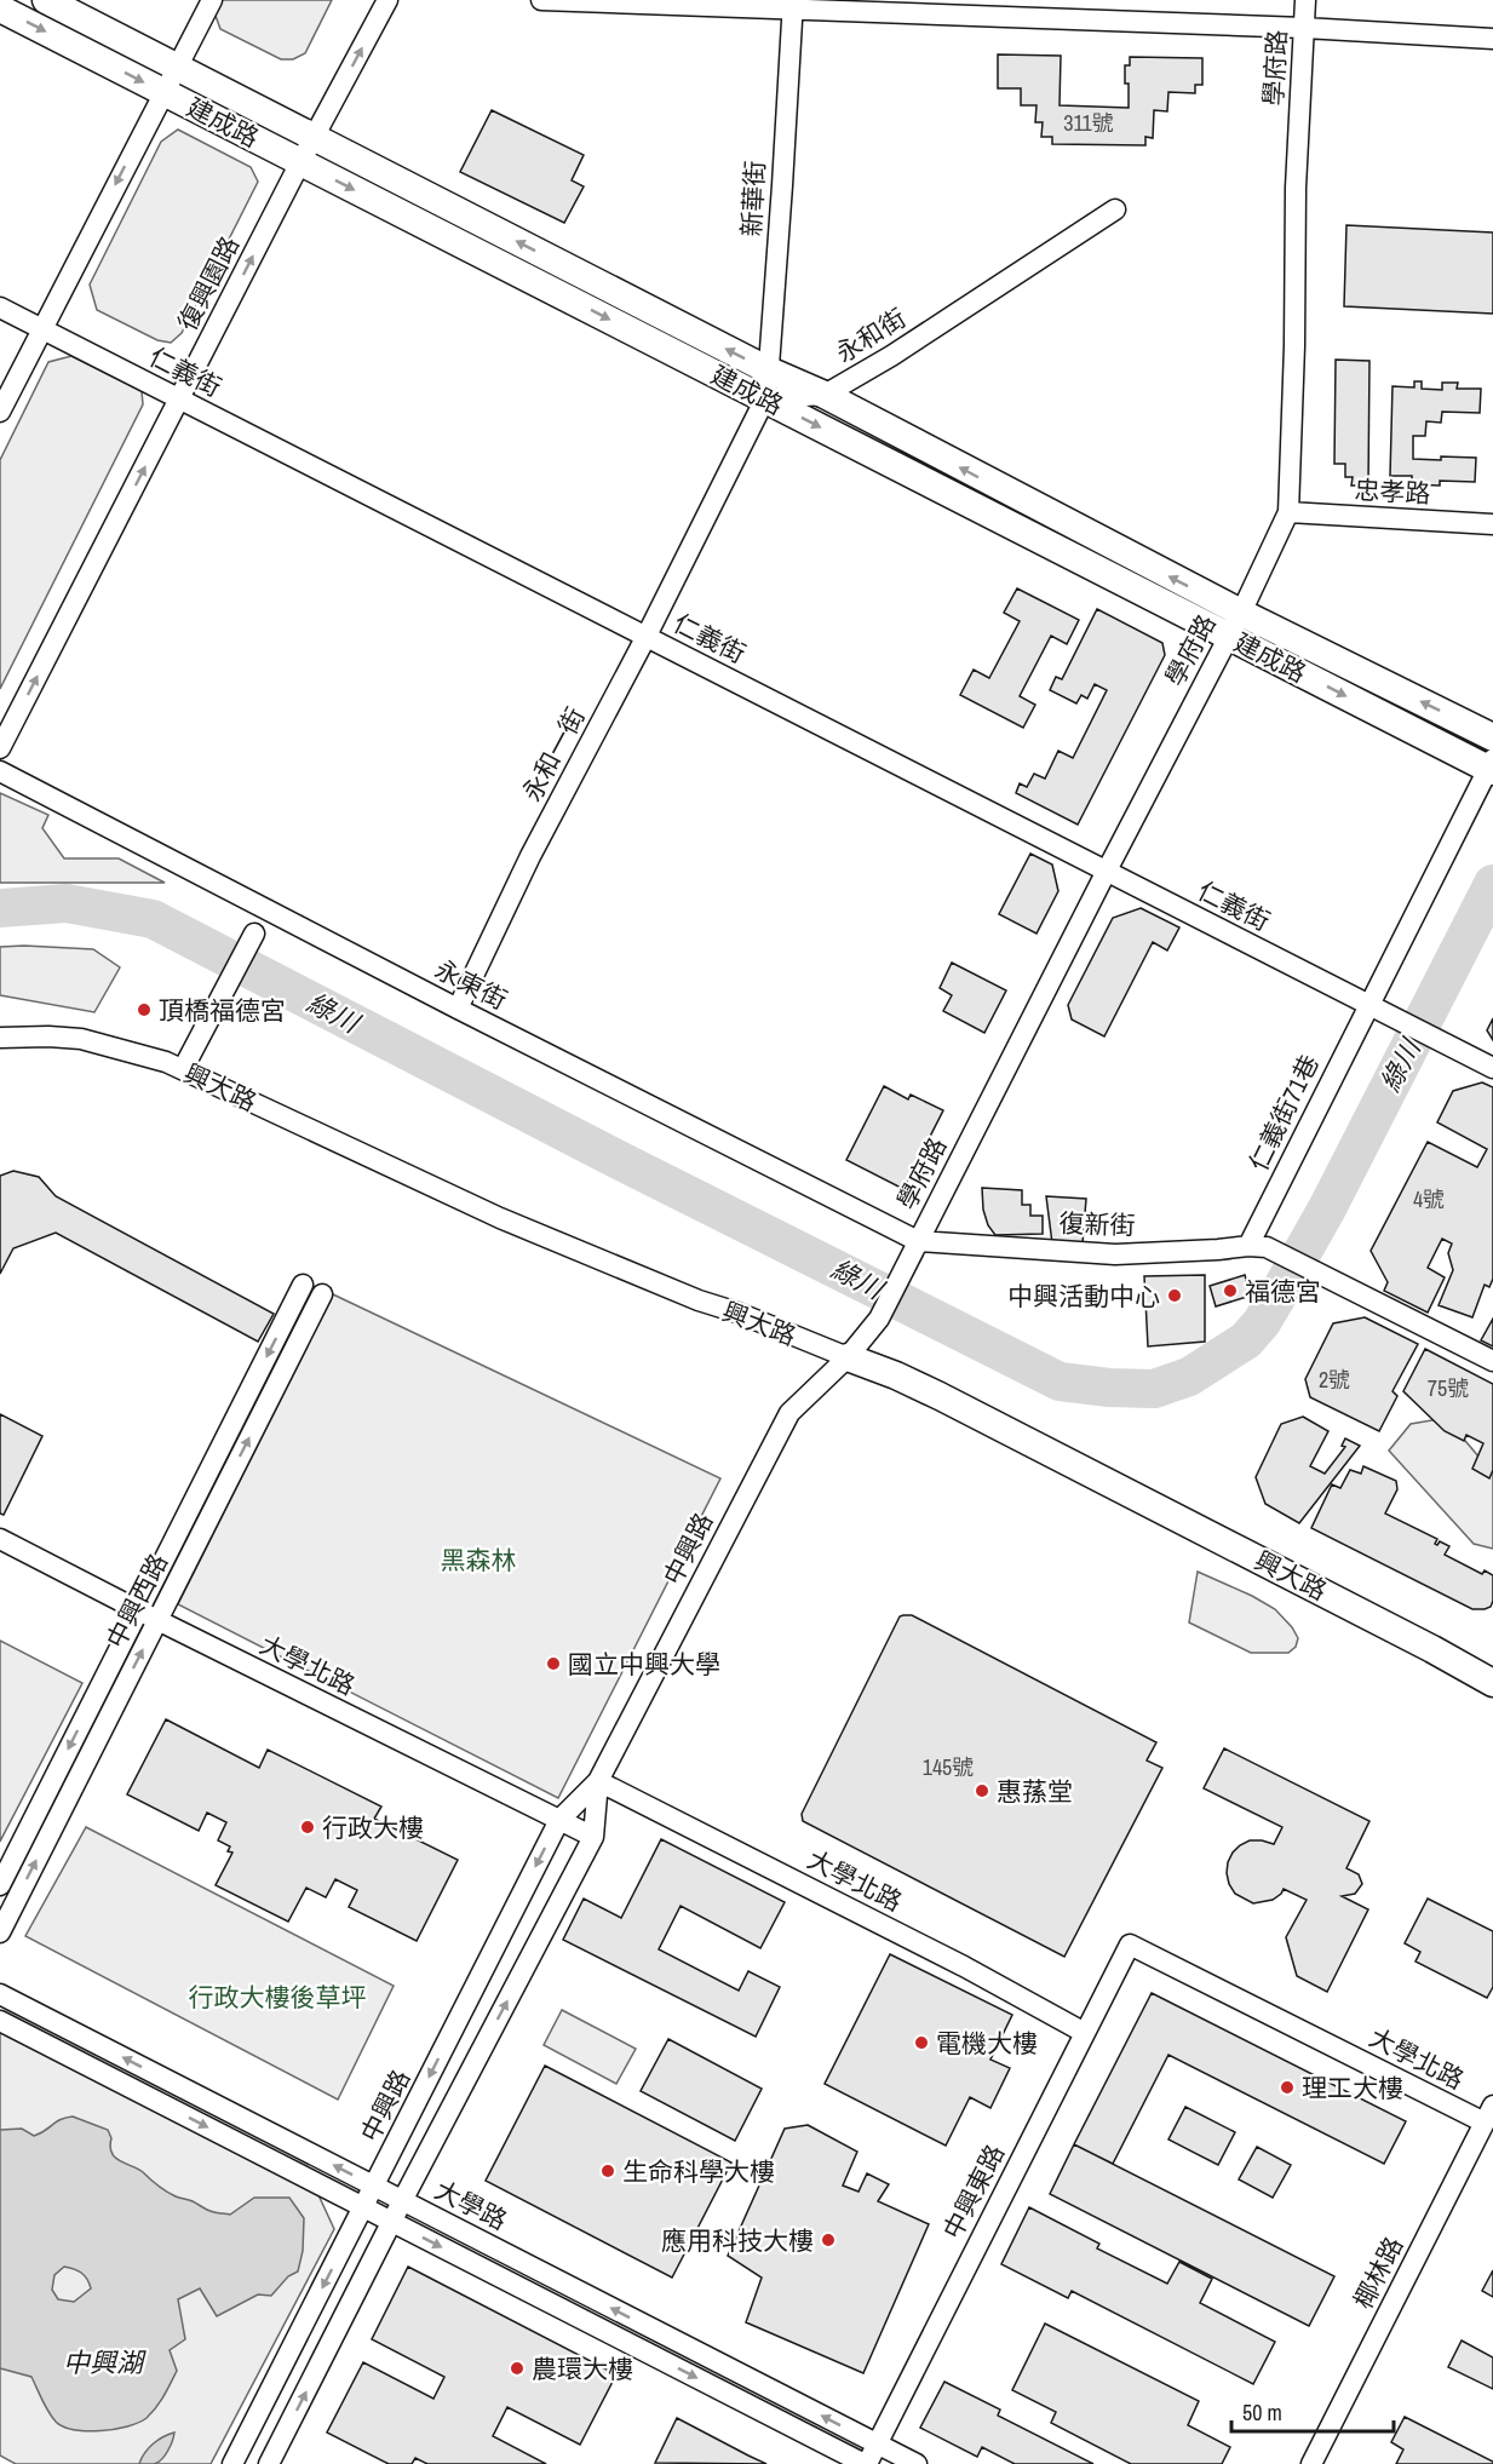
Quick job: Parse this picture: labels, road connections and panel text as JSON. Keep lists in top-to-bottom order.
{
  "streets": {
    "street": [
      "學府路",
      "建成路",
      "新華街",
      "復興園路",
      "永和街",
      "仁義街",
      "忠孝路",
      "永和一街",
      "永東街",
      "興大路",
      "仁義街71巷",
      "復新街",
      "中興路",
      "中興西路",
      "大學北路",
      "中興東路",
      "大學路",
      "椰林路"
    ]
  },
  "crossings": [
    ["學府路", "建成路"],
    ["學府路", "仁義街"],
    ["學府路", "忠孝路"],
    ["學府路", "永東街"],
    ["學府路", "興大路"],
    ["學府路", "復新街"],
    ["學府路", "中興路"],
    ["建成路", "新華街"],
    ["建成路", "復興園路"],
    ["建成路", "永和街"],
    ["建成路", "永和一街"],
    ["建成路", "仁義街71巷"],
    ["新華街", "永和街"],
    ["新華街", "永和一街"],
    ["復興園路", "仁義街"],
    ["永和街", "永和一街"],
    ["仁義街", "永和一街"],
    ["仁義街", "仁義街71巷"],
    ["永和一街", "永東街"],
    ["永東街", "復新街"],
    ["興大路", "中興路"],
    ["仁義街71巷", "復新街"],
    ["中興路", "大學北路"],
    ["中興路", "大學路"],
    ["中興西路", "大學北路"],
    ["大學北路", "中興東路"],
    ["大學北路", "椰林路"],
    ["中興東路", "大學路"]
  ],
  "water": ["綠川", "中興湖"],
  "parks": ["黑森林", "行政大樓後草坪"],
  "places": [
    "頂橋福德宮",
    "福德宮",
    "中興活動中心",
    "國立中興大學",
    "惠蓀堂",
    "行政大樓",
    "電機大樓",
    "理工大樓",
    "生命科學大樓",
    "應用科技大樓",
    "農環大樓"
  ],
  "house_numbers": [
    "311號",
    "4號",
    "2號",
    "75號",
    "145號"
  ],
  "scale_bar": "50 m"
}
